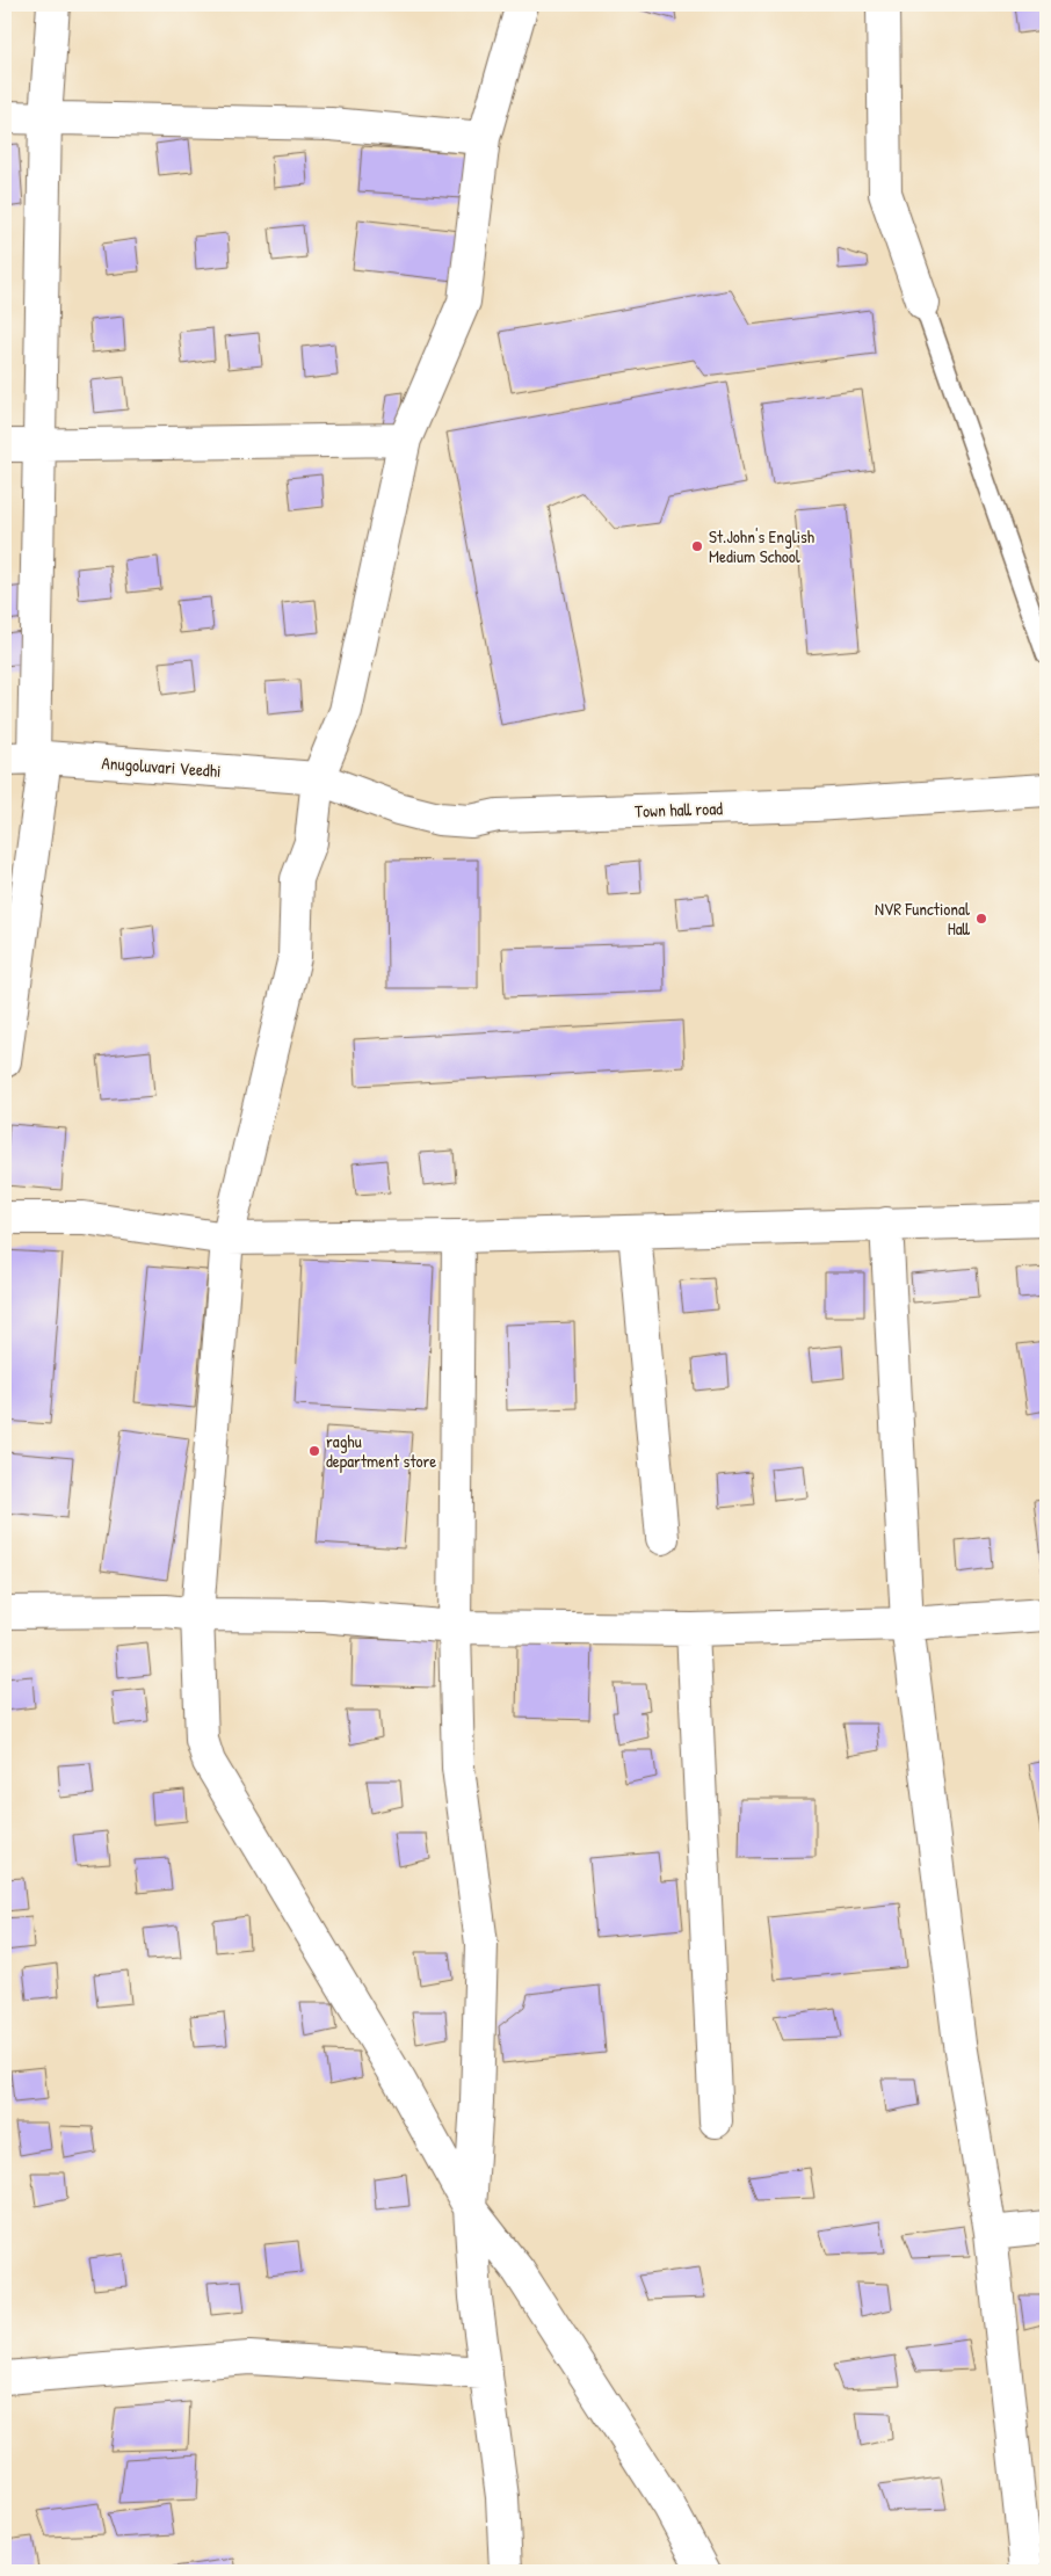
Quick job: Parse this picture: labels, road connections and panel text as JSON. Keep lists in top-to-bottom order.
{
  "streets": {
    "street": ["Anugoluvari Veedhi", "Town hall road"]
  },
  "crossings": [
    ["Anugoluvari Veedhi", "Town hall road"]
  ],
  "places": ["St.John's English Medium School", "NVR Functional Hall", "raghu department store"]
}
